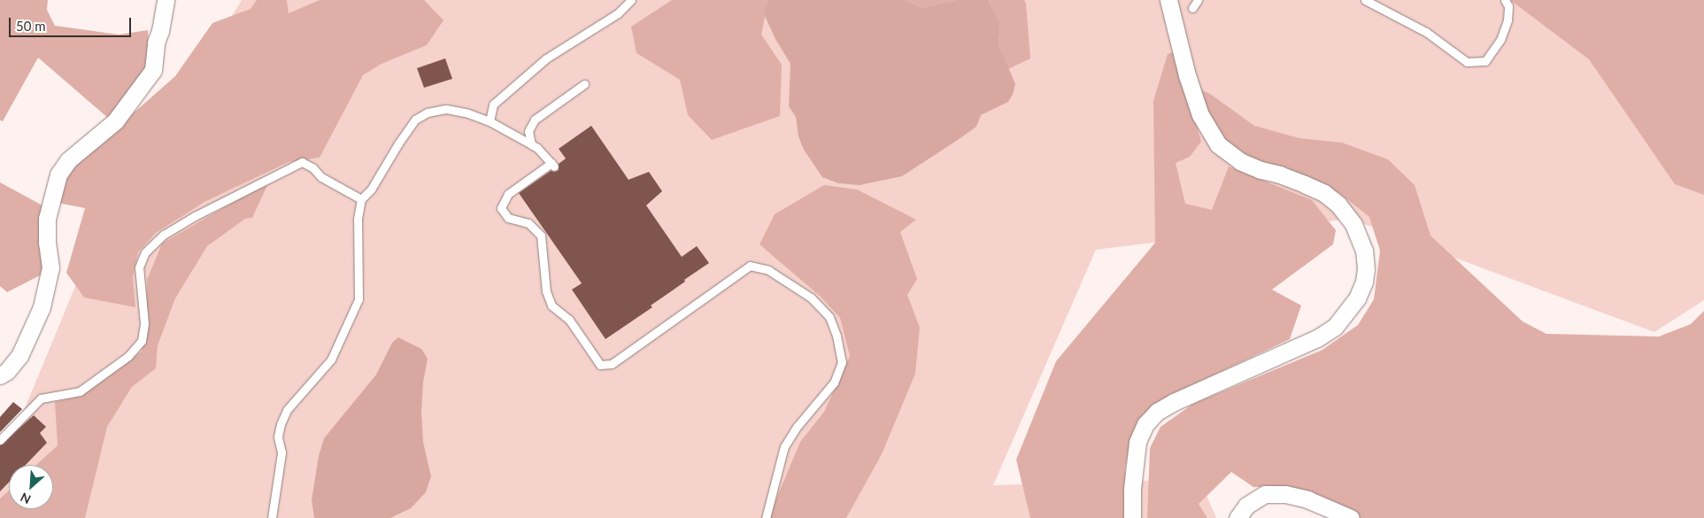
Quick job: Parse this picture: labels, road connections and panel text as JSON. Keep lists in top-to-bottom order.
{
  "scale_bar": "50 m",
  "north": "bottom left"
}
